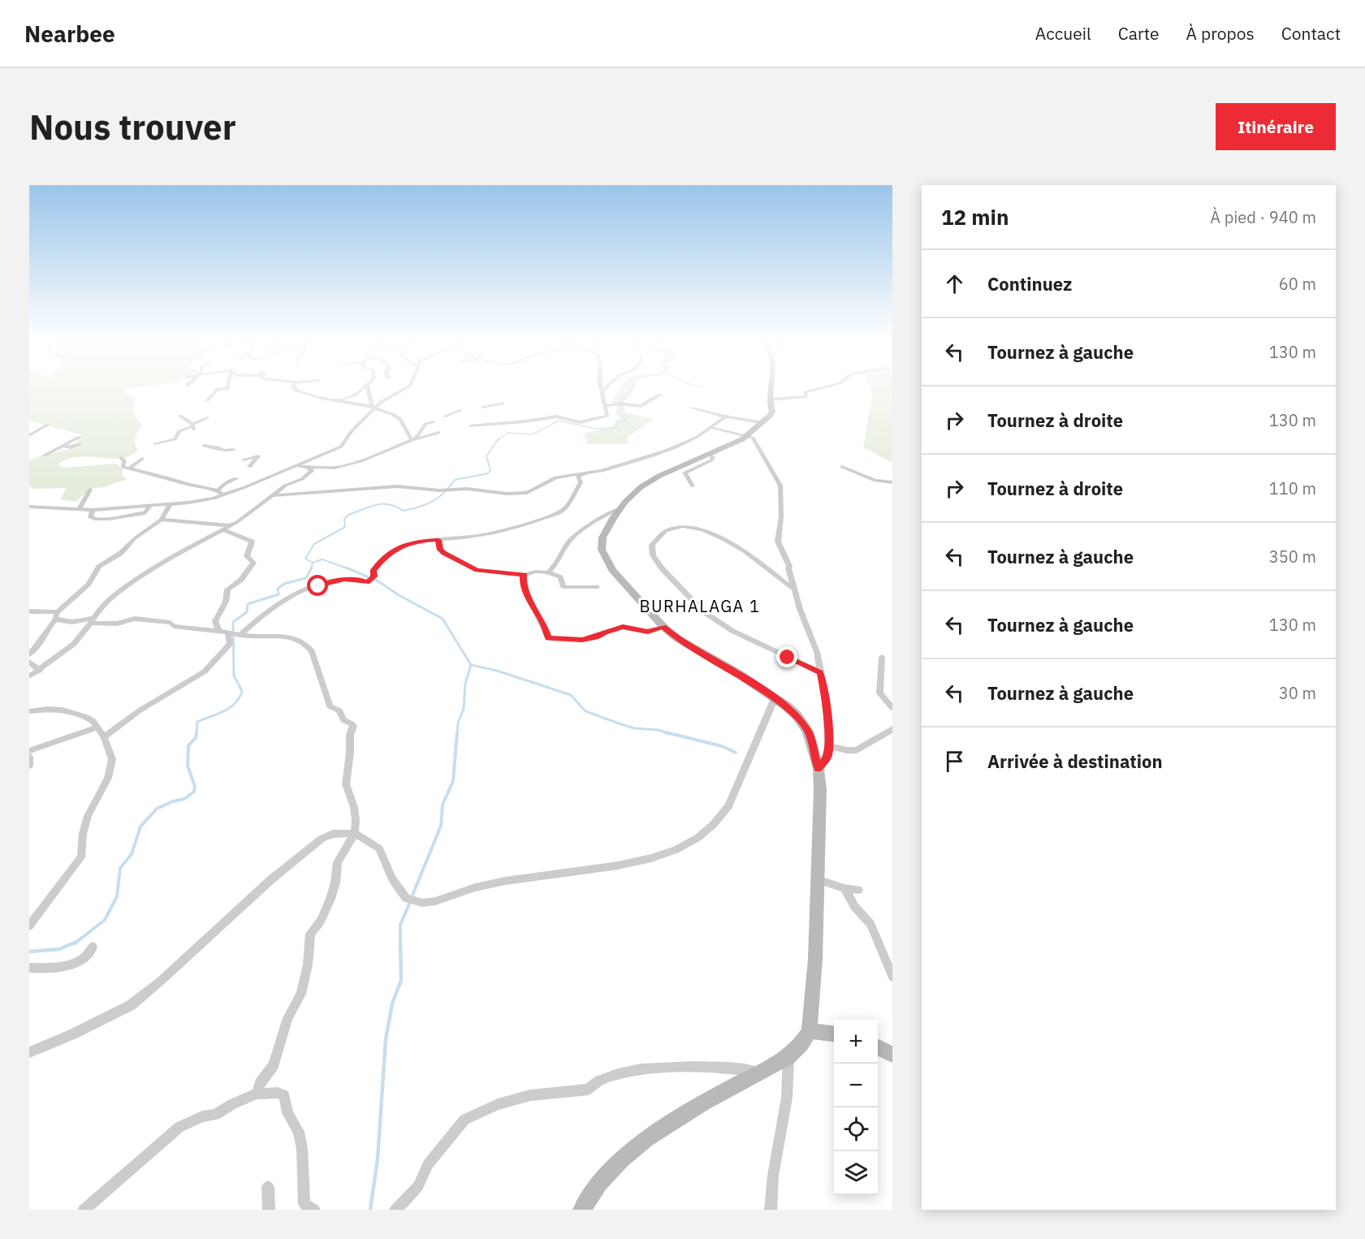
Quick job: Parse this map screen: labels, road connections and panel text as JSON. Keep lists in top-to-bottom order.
{
  "districts": ["BURHALAGA 1"],
  "page": {
    "header": "Nearbee",
    "nav": [
      "Accueil",
      "Carte",
      "À propos",
      "Contact"
    ],
    "buttons": "Itinéraire",
    "title": "Nous trouver",
    "heading": ["12 min", "À pied · 940 m"],
    "list": [
      ["Continuez", "60 m"],
      ["Tournez à gauche", "130 m"],
      ["Tournez à droite", "130 m"],
      ["Tournez à droite", "110 m"],
      ["Tournez à gauche", "350 m"],
      ["Tournez à gauche", "130 m"],
      ["Tournez à gauche", "30 m"],
      "Arrivée à destination"
    ],
    "map_buttons": ["+", "−"]
  }
}
